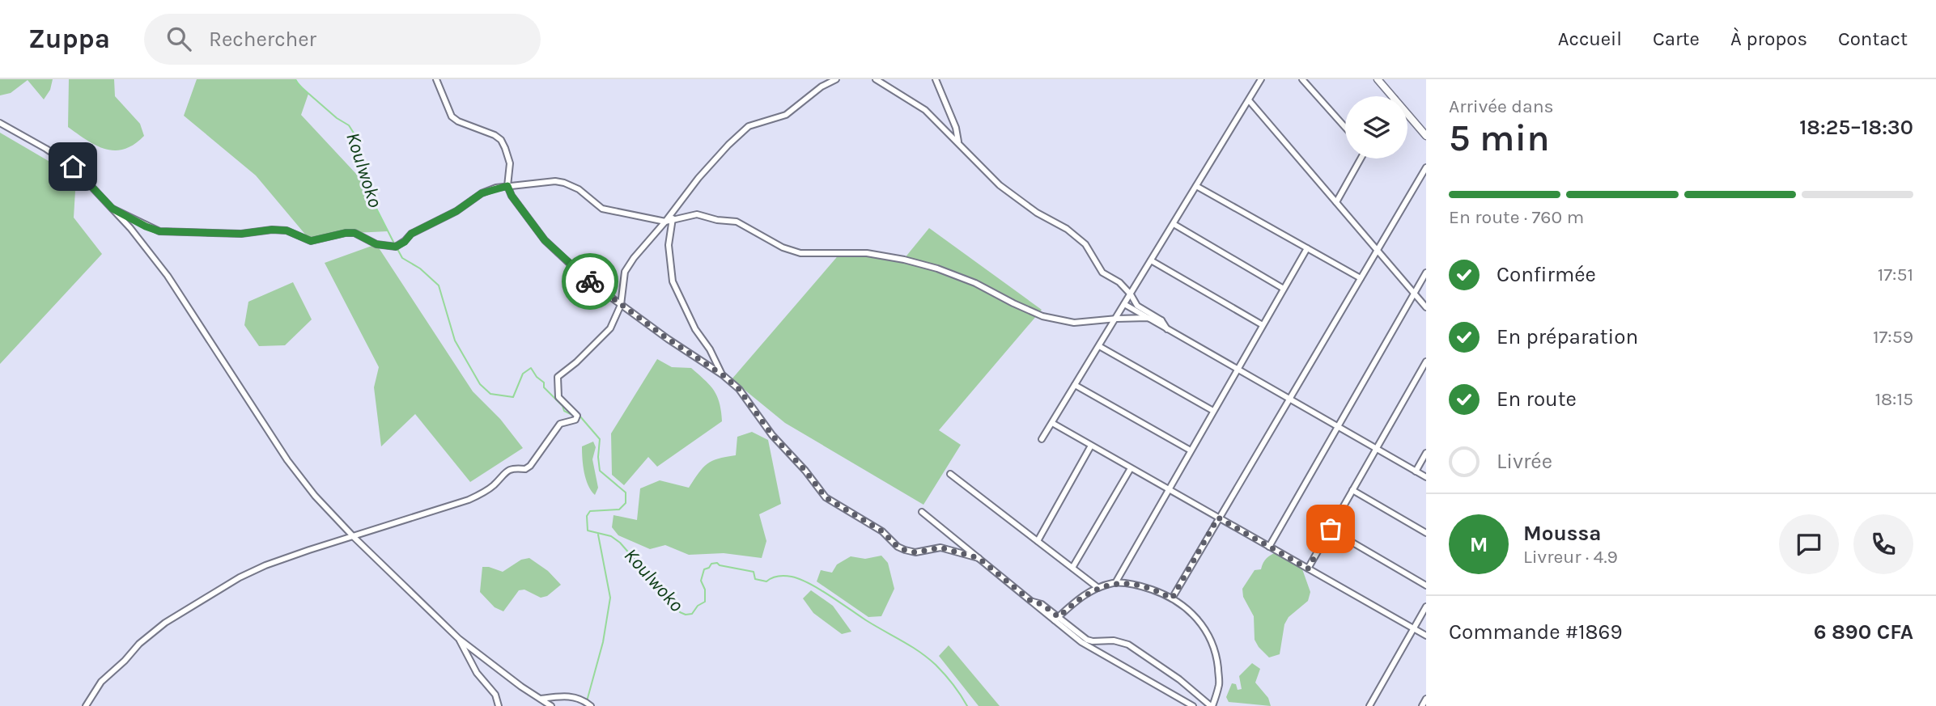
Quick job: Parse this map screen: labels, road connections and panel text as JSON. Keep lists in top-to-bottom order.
{
  "water": ["Koulwoko"],
  "page": {
    "header": "Zuppa",
    "search": "Rechercher",
    "nav": [
      "Accueil",
      "Carte",
      "À propos",
      "Contact"
    ],
    "heading": ["5 min", "Arrivée dans", "18:25–18:30"],
    "panel": [
      "Moussa",
      "Livreur · 4.9",
      "Commande #1869",
      "6 890 CFA"
    ],
    "bar": "En route · 760 m",
    "list": [
      ["Confirmée", "17:51"],
      ["En préparation", "17:59"],
      ["En route", "18:15"],
      "Livrée"
    ],
    "round": "M"
  }
}
